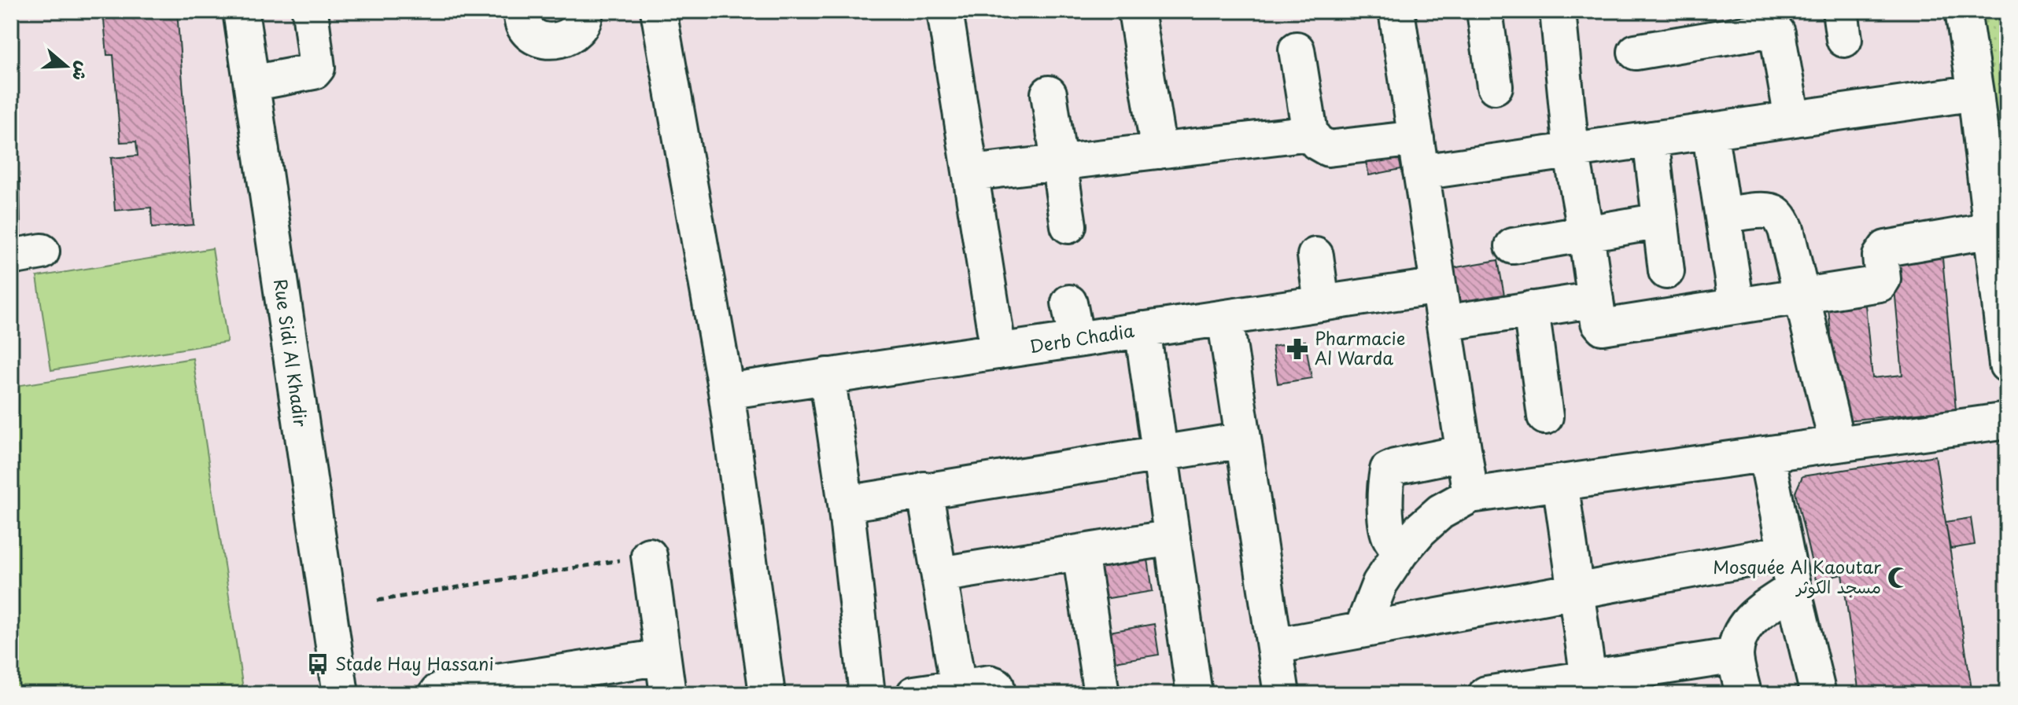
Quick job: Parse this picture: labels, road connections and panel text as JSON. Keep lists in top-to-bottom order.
{
  "streets": {
    "street": ["Derb Chadia", "Rue Sidi Al Khadir"]
  },
  "places": {
    "pharmacy": ["Pharmacie Al Warda"],
    "mosque": ["Mosquée Al Kaoutar مسجد الكوثر"],
    "bus stop": ["Stade Hay Hassani"]
  },
  "north": "right"
}
